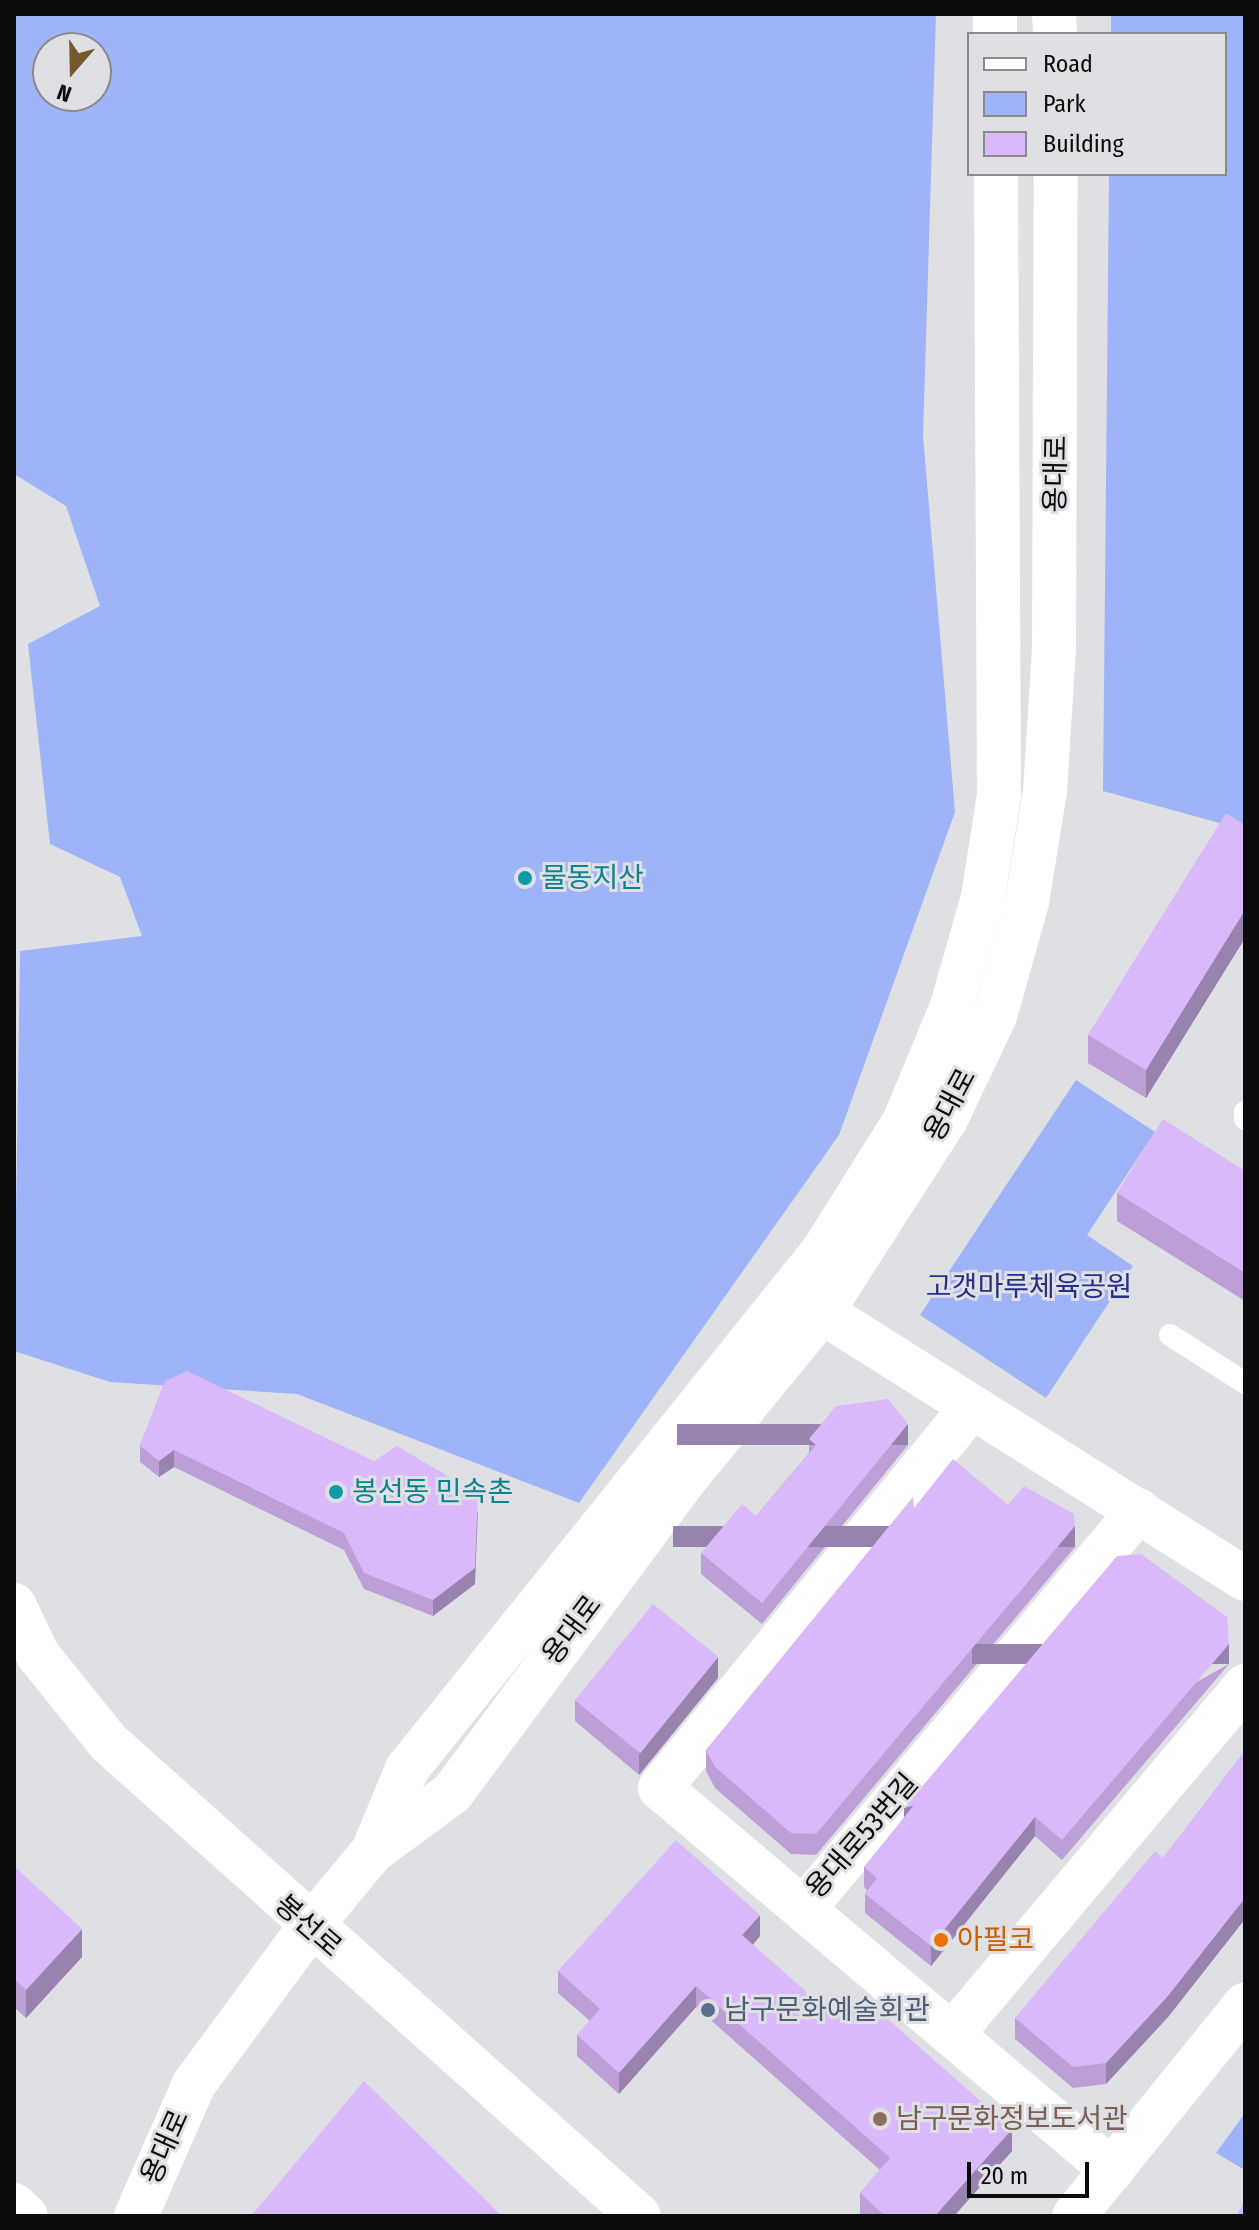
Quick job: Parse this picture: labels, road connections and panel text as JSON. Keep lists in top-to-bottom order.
{
  "streets": {
    "street": ["용대로", "용대로53번길", "봉선로"]
  },
  "crossings": [
    ["용대로", "봉선로"]
  ],
  "parks": ["고갯마루체육공원"],
  "places": [
    "물동지산",
    "봉선동 민속촌",
    "아필코",
    "남구문화예술회관",
    "남구문화정보도서관"
  ],
  "legend": ["Road", "Park", "Building"],
  "scale_bar": "20 m",
  "north": "bottom"
}
